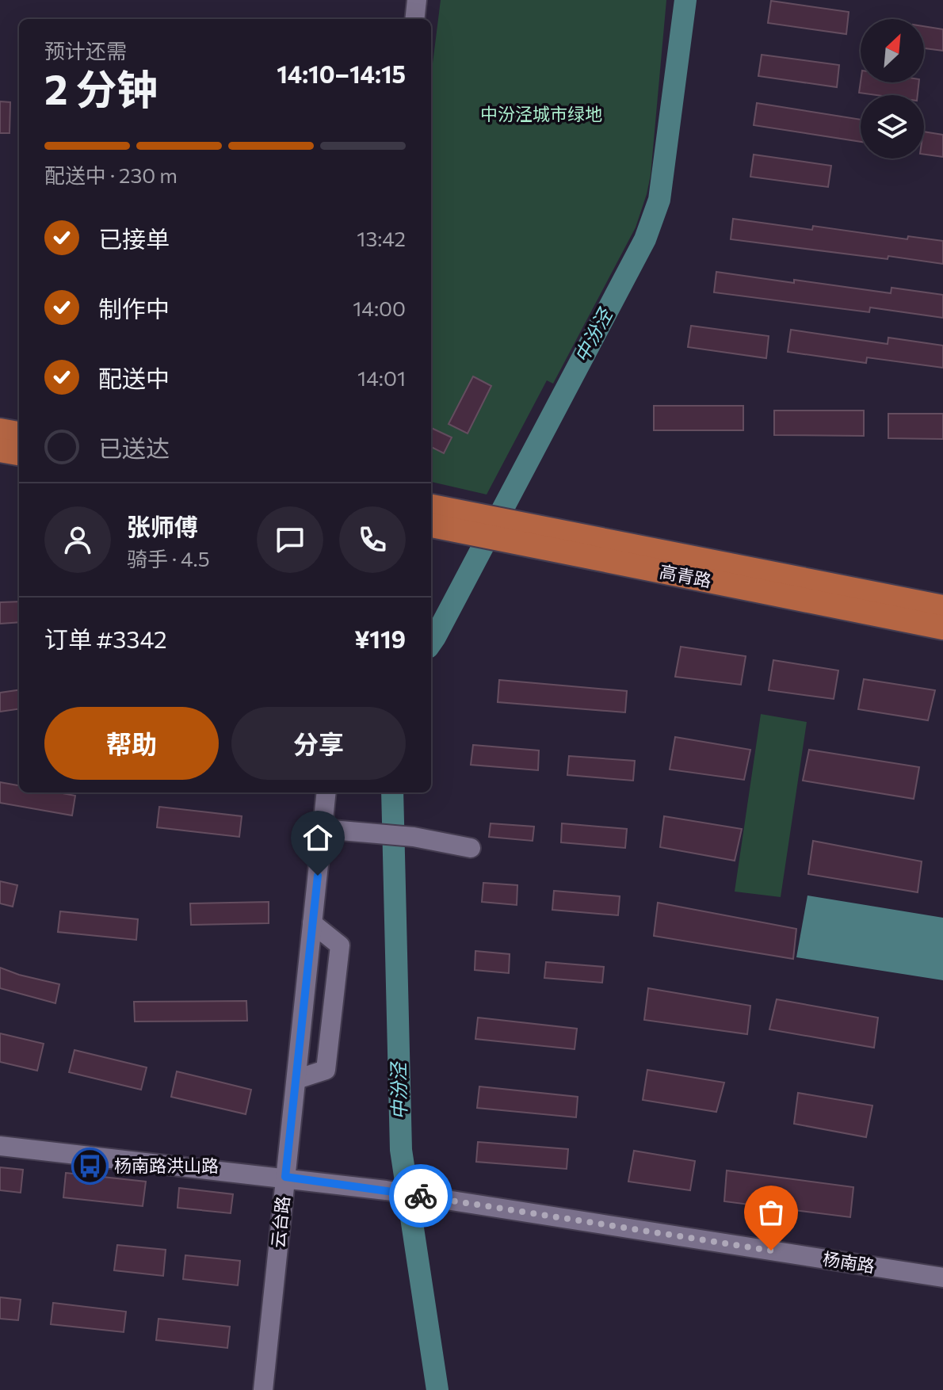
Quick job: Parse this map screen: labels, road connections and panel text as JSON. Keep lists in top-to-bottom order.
{
  "streets": {
    "main road": ["高青路"],
    "street": ["云台路", "杨南路"]
  },
  "crossings": [
    ["云台路", "杨南路"]
  ],
  "water": ["中汾泾"],
  "parks": ["中汾泾城市绿地"],
  "places": {
    "bus stop": ["杨南路洪山路"]
  },
  "north": "top right",
  "page": {
    "heading": ["2 分钟", "预计还需", "14:10–14:15"],
    "panel": [
      "张师傅",
      "骑手 · 4.5",
      "订单 #3342",
      "¥119"
    ],
    "bar": "配送中 · 230 m",
    "list": [
      ["已接单", "13:42"],
      ["制作中", "14:00"],
      ["配送中", "14:01"],
      "已送达"
    ],
    "buttons": ["帮助", "分享"]
  }
}
